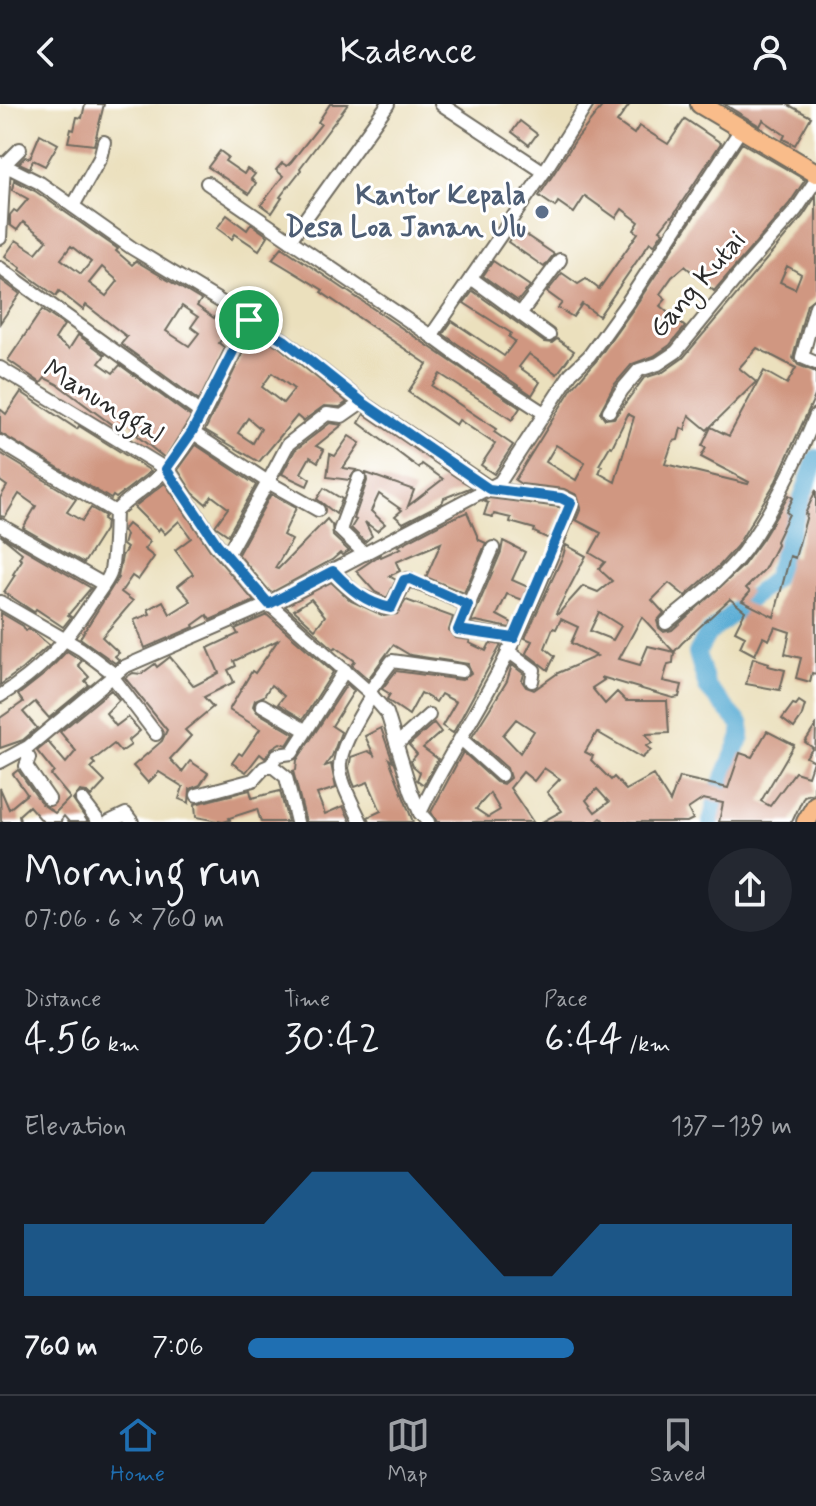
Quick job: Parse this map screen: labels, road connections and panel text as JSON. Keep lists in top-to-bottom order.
{
  "streets": {
    "street": ["Gang Kutai", "Manunggal"]
  },
  "places": ["Kantor Kepala Desa Loa Janan Ulu"],
  "page": {
    "header": "Kadence",
    "heading": ["Morning run", "07:06 · 6 × 760 m"],
    "stats": [
      ["Distance", "4.56 km"],
      ["Time", "30:42"],
      ["Pace", "6:44 /km"]
    ],
    "chart": ["Elevation", "137–139 m"],
    "list": [
      {
        "name": "760 m",
        "note": "7:06"
      }
    ],
    "tabs": ["Home", "Map", "Saved"]
  }
}
